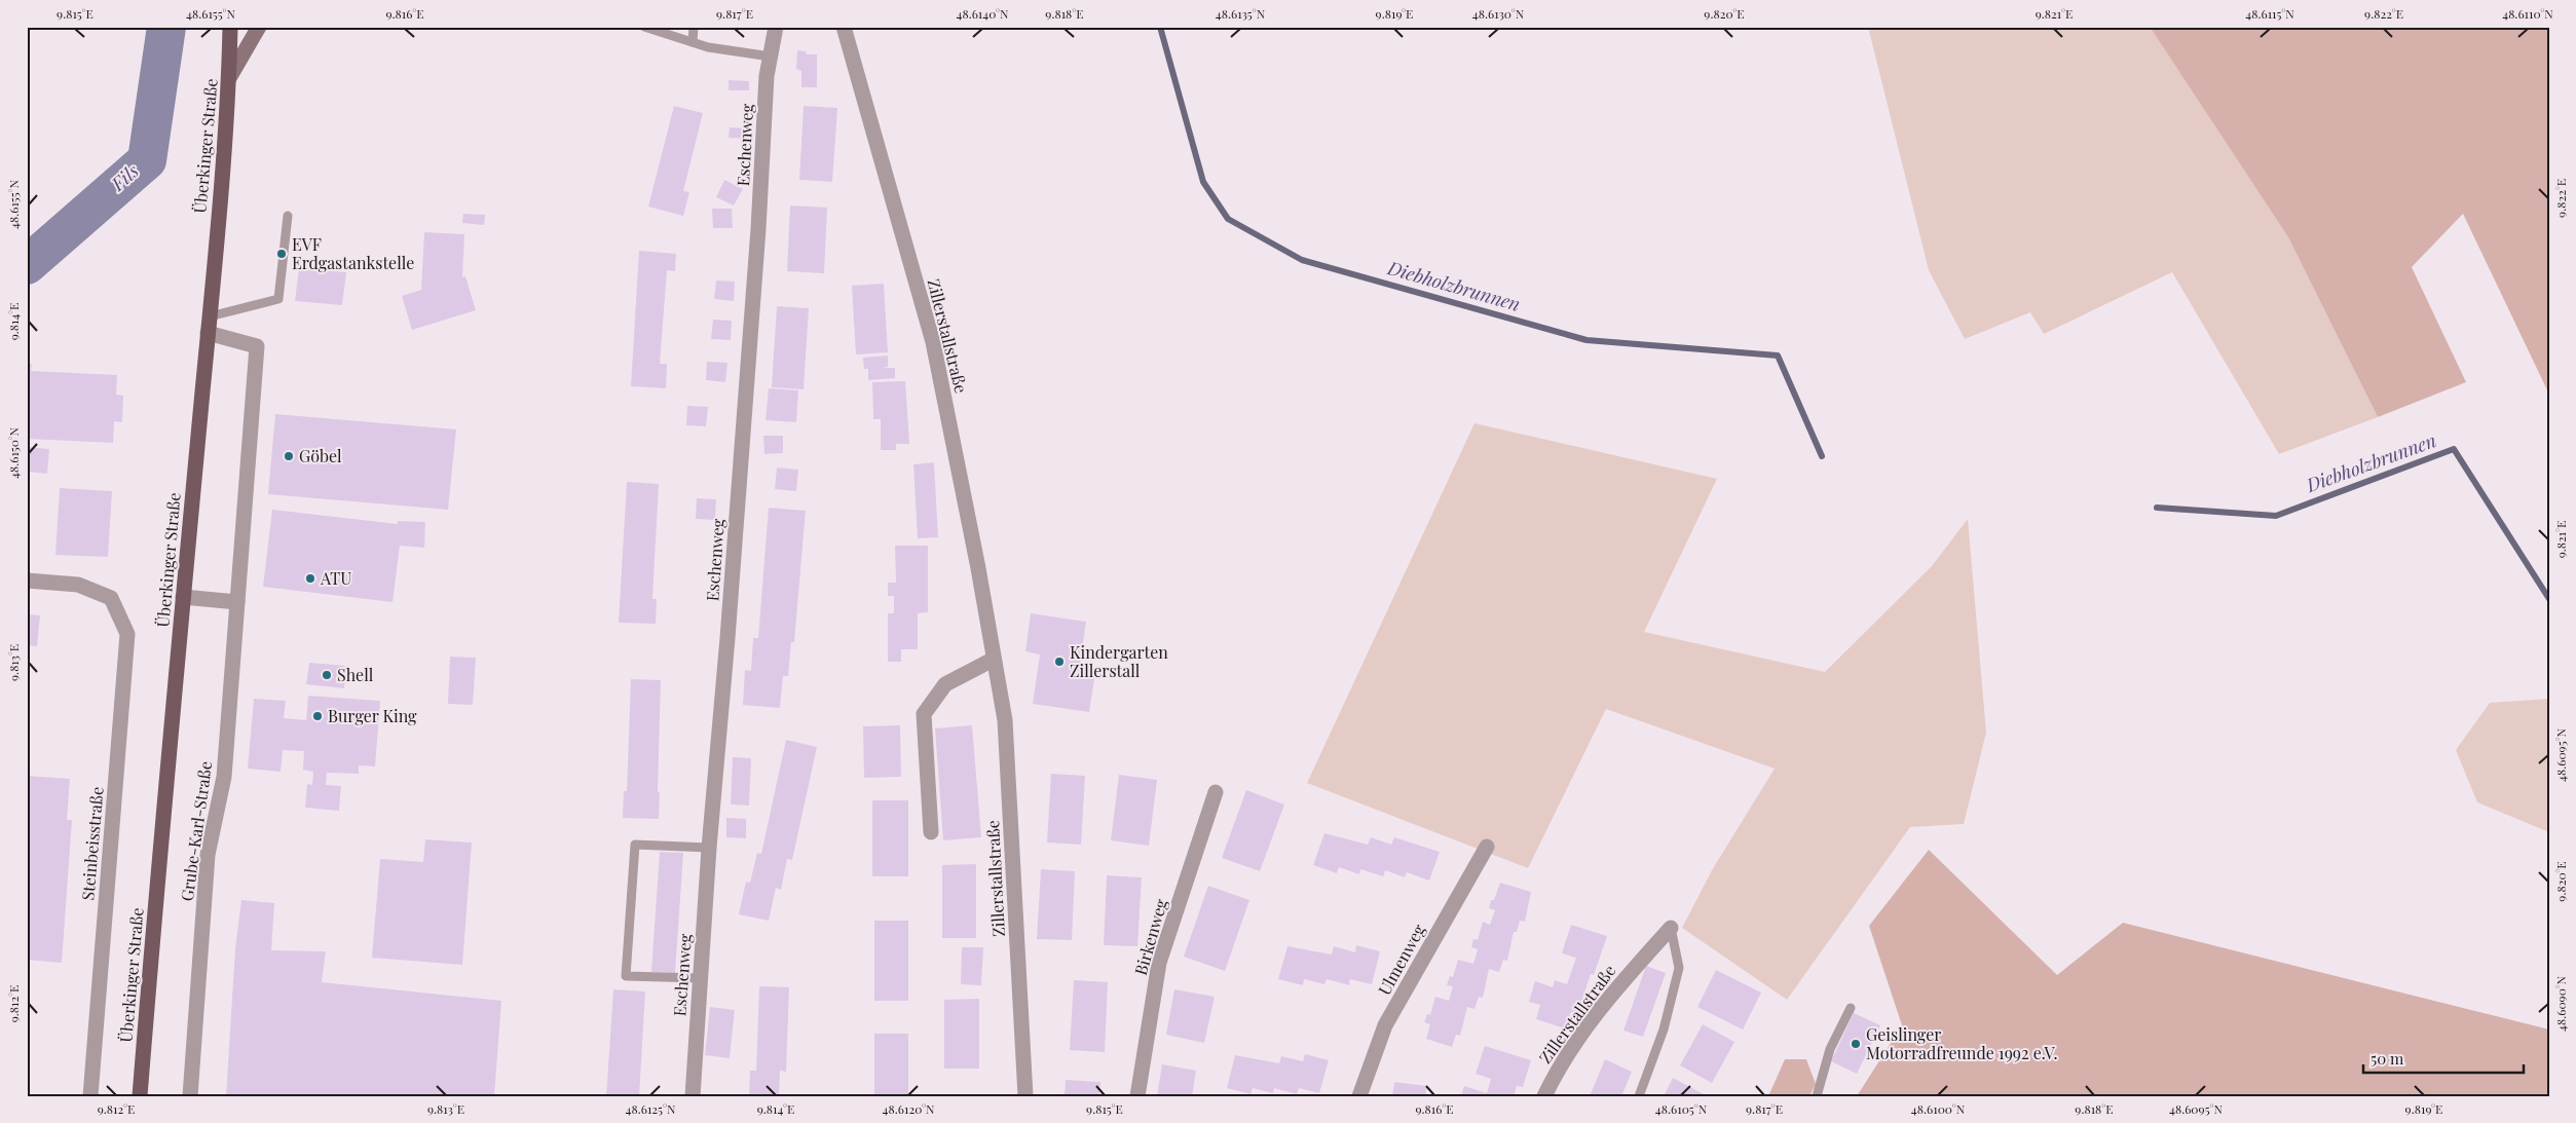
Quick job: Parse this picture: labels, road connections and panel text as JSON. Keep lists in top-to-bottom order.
{
  "streets": {
    "main road": ["Überkinger Straße"],
    "street": [
      "Eschenweg",
      "Zillerstallstraße",
      "Grube-Karl-Straße",
      "Steinbeisstraße",
      "Birkenweg",
      "Ulmenweg"
    ]
  },
  "crossings": [
    ["Überkinger Straße", "Grube-Karl-Straße"]
  ],
  "water": ["Fils", "Diebholzbrunnen"],
  "places": [
    "EVF Erdgastankstelle",
    "Göbel",
    "ATU",
    "Kindergarten Zillerstall",
    "Shell",
    "Burger King",
    "Geislinger Motorradfreunde 1992 e.V."
  ],
  "scale_bar": "50 m",
  "coordinates": [
    "9.815°E",
    "48.6155°N",
    "9.816°E",
    "9.817°E",
    "48.6140°N",
    "9.818°E",
    "48.6135°N",
    "9.819°E",
    "48.6130°N",
    "9.820°E",
    "9.821°E",
    "48.6115°N",
    "9.822°E",
    "48.6110°N",
    "9.814°E",
    "48.6150°N",
    "9.813°E",
    "48.6095°N",
    "48.6090°N",
    "9.812°E",
    "48.6125°N",
    "48.6120°N",
    "48.6105°N",
    "48.6100°N"
  ]
}
